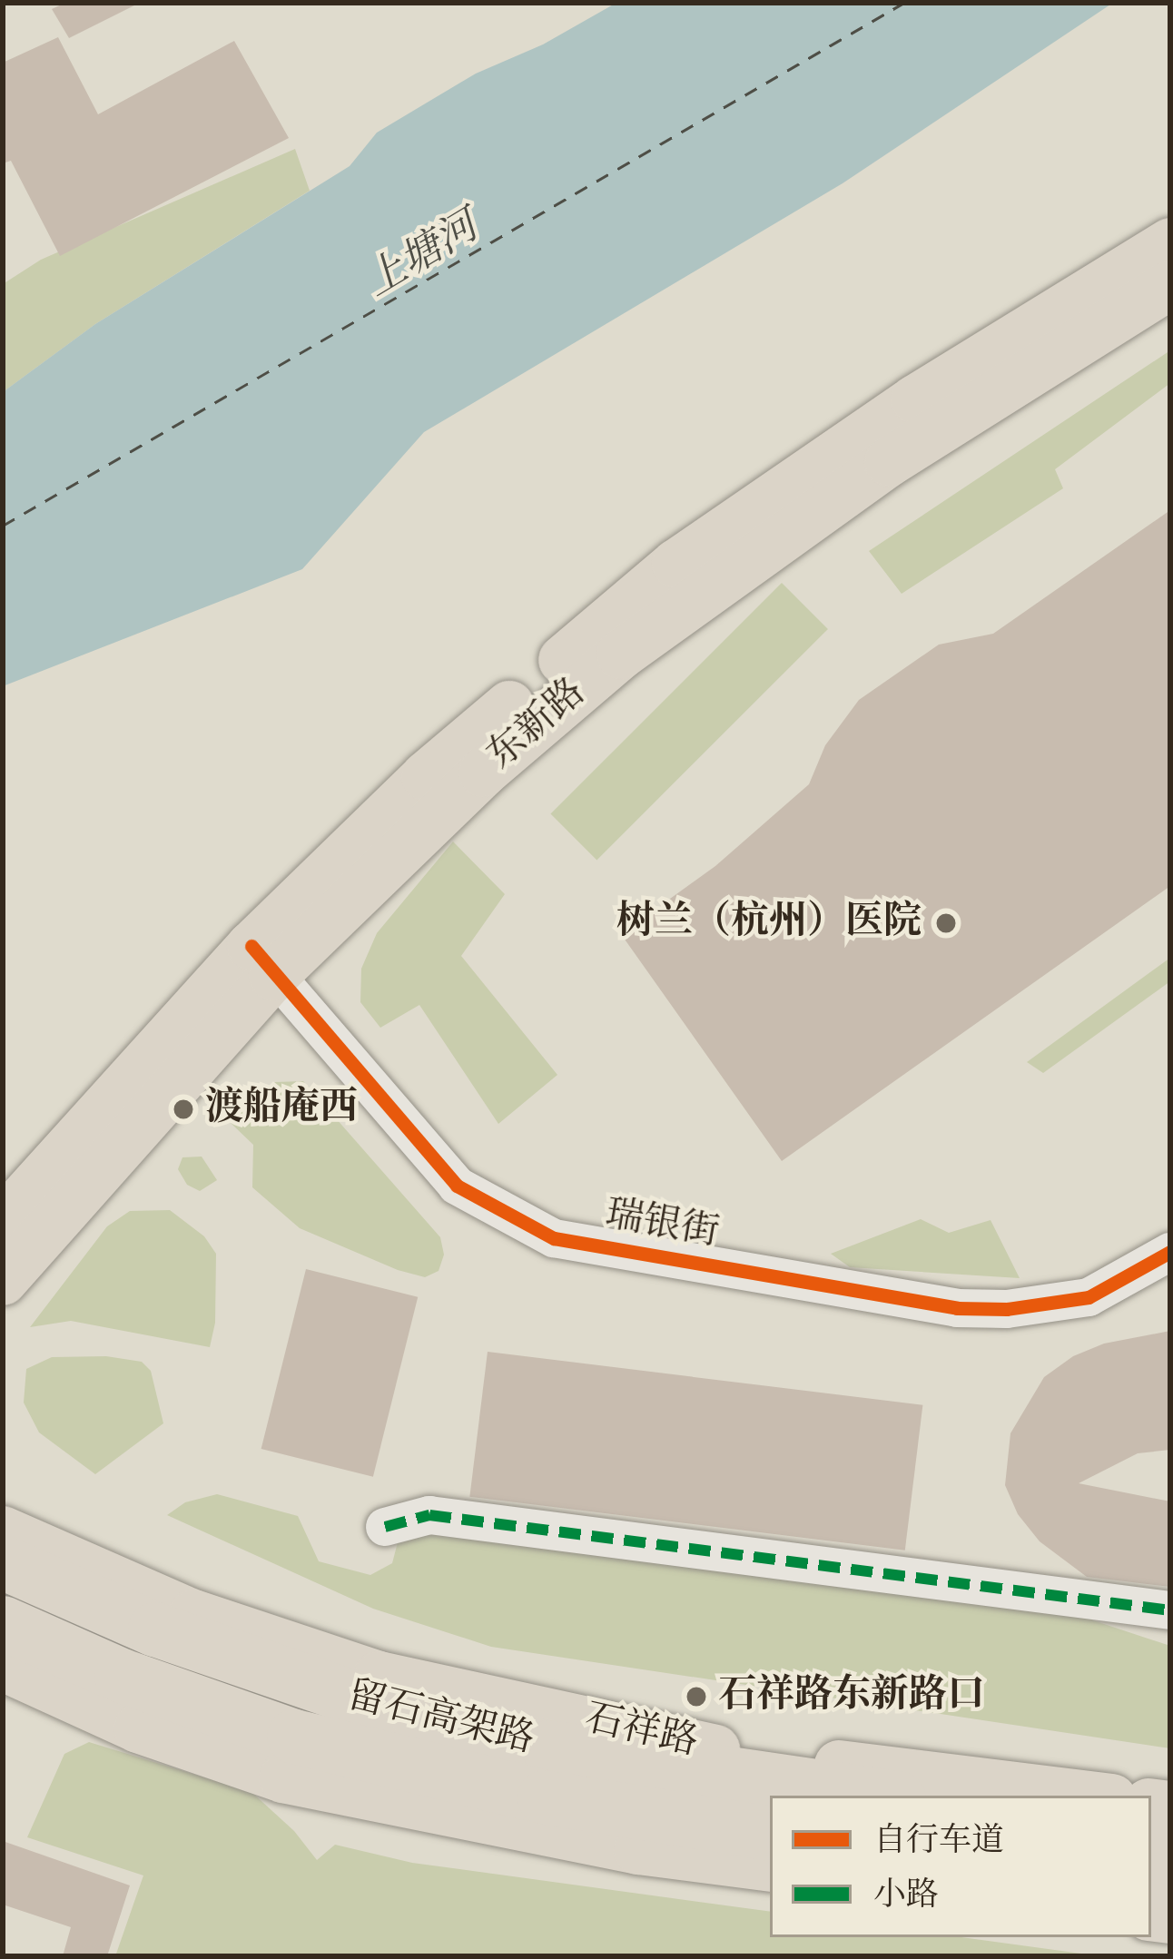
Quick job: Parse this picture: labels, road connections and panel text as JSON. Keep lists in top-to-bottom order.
{
  "streets": {
    "highway": ["留石高架路"],
    "main road": ["东新路", "石祥路"],
    "street": ["瑞银街"]
  },
  "crossings": [
    ["东新路", "瑞银街"]
  ],
  "water": ["上塘河"],
  "places": ["树兰（杭州）医院", "渡船庵西", "石祥路东新路口"],
  "legend": ["自行车道", "小路"]
}
